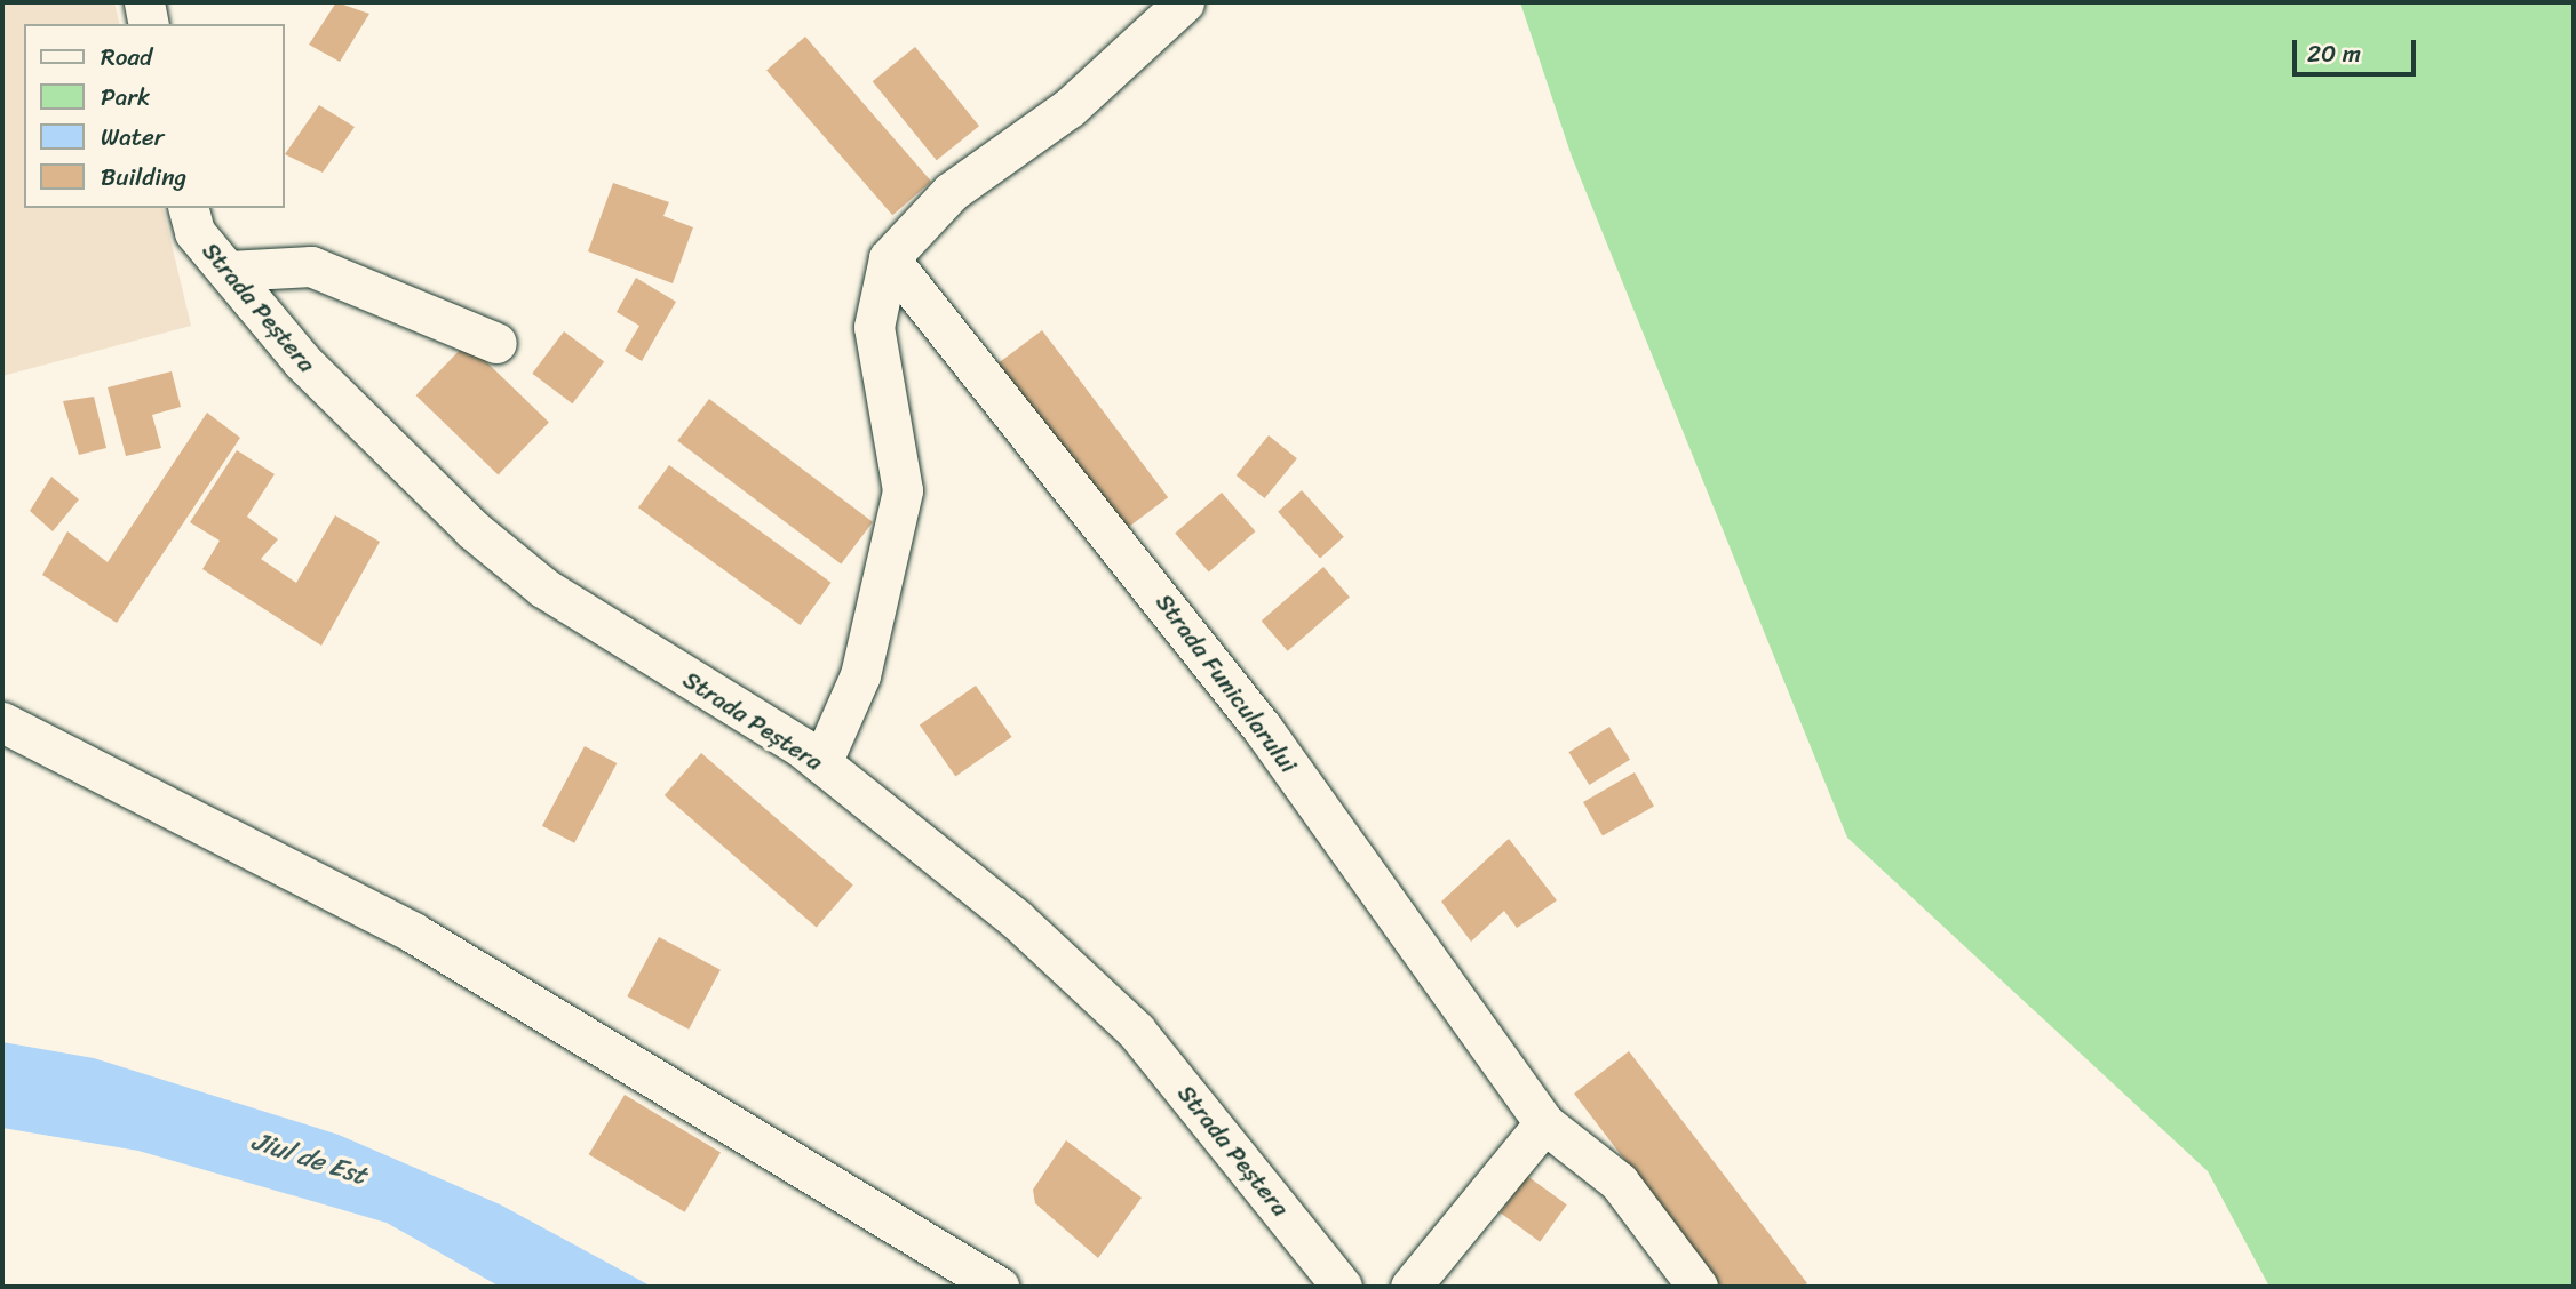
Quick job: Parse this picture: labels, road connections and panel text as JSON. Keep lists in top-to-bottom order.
{
  "streets": {
    "street": ["Strada Peștera", "Strada Funicularului"]
  },
  "water": ["Jiul de Est"],
  "legend": [
    "Road",
    "Park",
    "Water",
    "Building"
  ],
  "scale_bar": "20 m"
}
